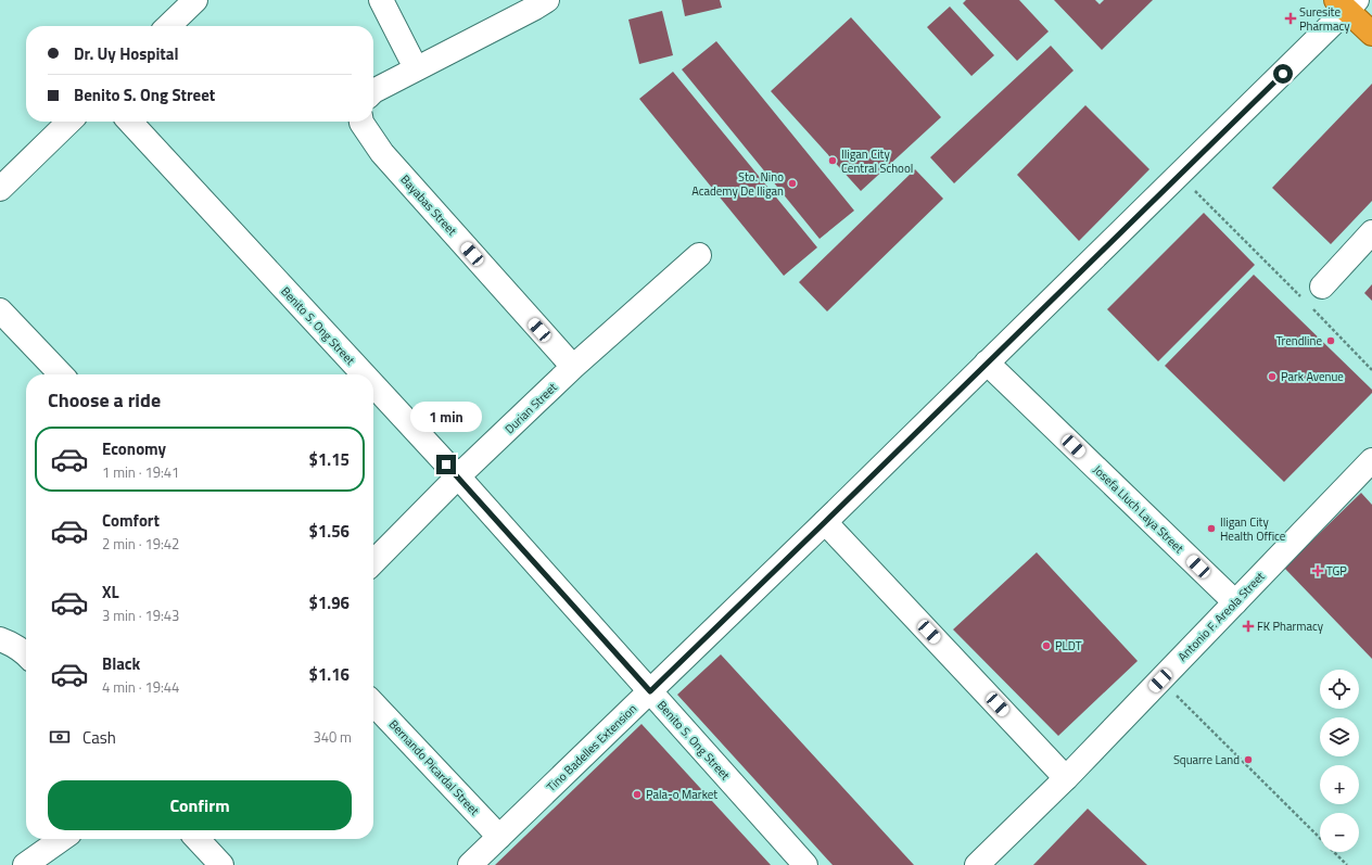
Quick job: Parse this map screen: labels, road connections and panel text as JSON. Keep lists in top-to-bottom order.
{
  "streets": {
    "street": [
      "Bayabas Street",
      "Benito S. Ong Street",
      "Durian Street",
      "Josefa Lluch Laya Street",
      "Antonio F. Areola Street",
      "Tino Badelles Extension",
      "Bernando Picardal Street"
    ]
  },
  "crossings": [
    ["Bayabas Street", "Durian Street"],
    ["Benito S. Ong Street", "Durian Street"],
    ["Benito S. Ong Street", "Tino Badelles Extension"],
    ["Josefa Lluch Laya Street", "Antonio F. Areola Street"],
    ["Josefa Lluch Laya Street", "Tino Badelles Extension"],
    ["Tino Badelles Extension", "Bernando Picardal Street"]
  ],
  "places": {
    "health": ["Suresite Pharmacy", "TGP", "FK Pharmacy"],
    "other": [
      "Iligan City Central School",
      "Sto. Nino Academy De Iligan",
      "Trendline",
      "Park Avenue",
      "Iligan City Health Office",
      "PLDT",
      "Squarre Land",
      "Pala-o Market"
    ]
  },
  "page": {
    "banner": ["Dr. Uy Hospital", "Benito S. Ong Street"],
    "heading": "Choose a ride",
    "bubble": "1 min",
    "list": [
      {
        "name": "Economy",
        "note": "1 min · 19:41",
        "value": "$1.15"
      },
      {
        "name": "Comfort",
        "note": "2 min · 19:42",
        "value": "$1.56"
      },
      {
        "name": "XL",
        "note": "3 min · 19:43",
        "value": "$1.96"
      },
      {
        "name": "Black",
        "note": "4 min · 19:44",
        "value": "$1.16"
      }
    ],
    "map_buttons": ["+", "−"],
    "pay": ["Cash", "340 m"],
    "buttons": "Confirm"
  }
}
